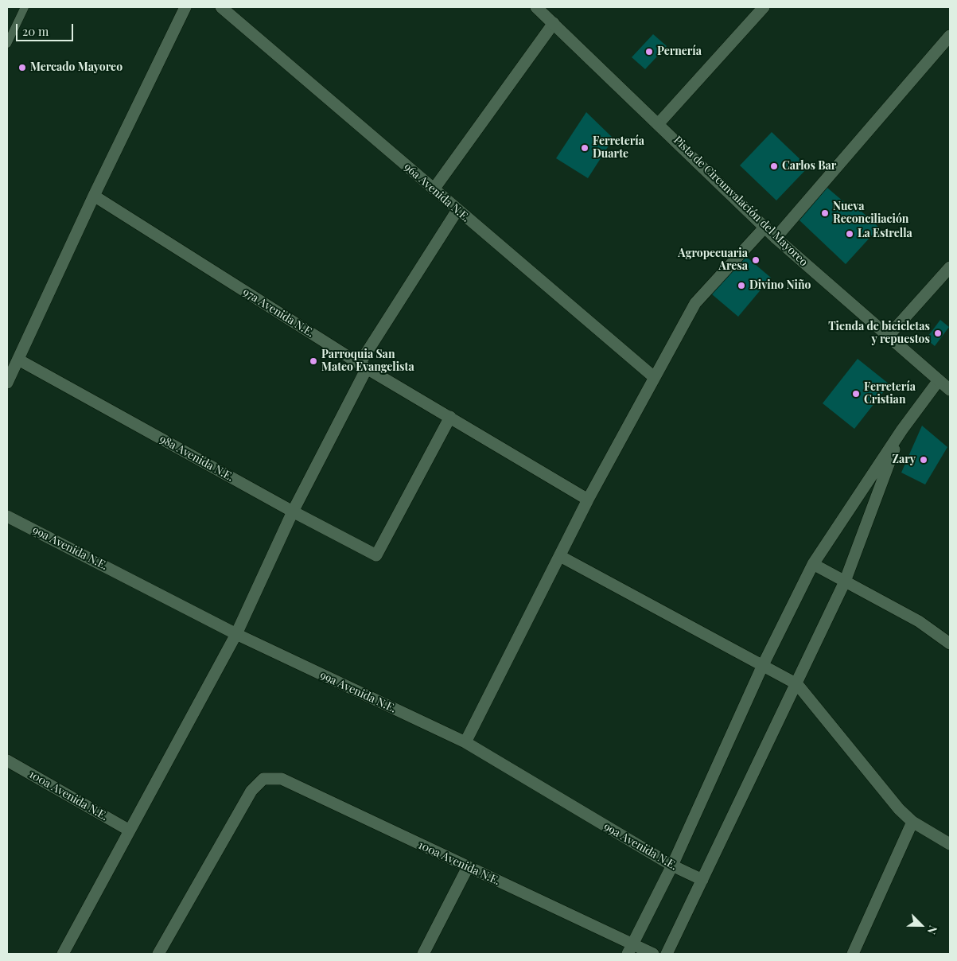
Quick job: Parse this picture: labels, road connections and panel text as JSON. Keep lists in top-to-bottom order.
{
  "streets": {
    "street": [
      "96a Avenida N.E.",
      "Pista de Circunvalación del Mayoreo",
      "97a Avenida N.E.",
      "98a Avenida N.E.",
      "99a Avenida N.E.",
      "100a Avenida N.E."
    ]
  },
  "crossings": [
    ["97a Avenida N.E.", "98a Avenida N.E."]
  ],
  "places": [
    "Pernería",
    "Mercado Mayoreo",
    "Ferretería Duarte",
    "Carlos Bar",
    "Nueva Reconciliación",
    "La Estrella",
    "Agropecuaria Aresa",
    "Divino Niño",
    "Tienda de bicicletas y repuestos",
    "Parroquia San Mateo Evangelista",
    "Ferretería Cristian",
    "Zary"
  ],
  "scale_bar": "20 m",
  "north": "bottom right"
}
